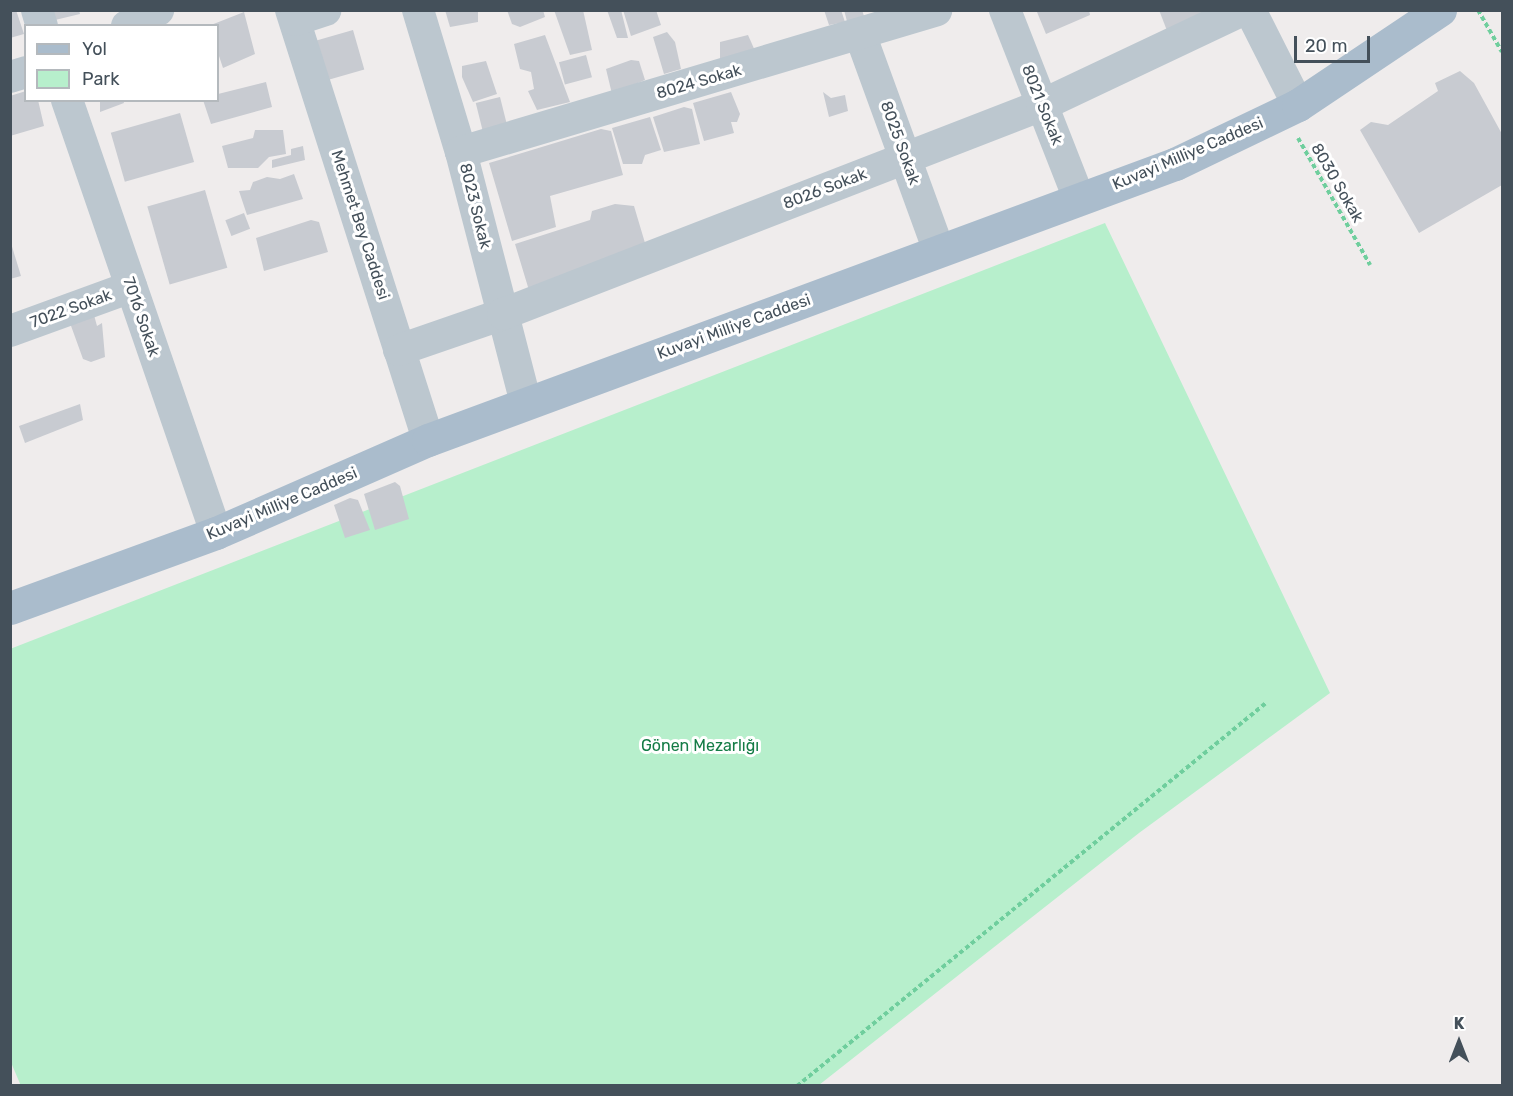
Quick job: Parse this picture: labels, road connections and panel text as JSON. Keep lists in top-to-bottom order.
{
  "streets": {
    "main road": ["Kuvayi Milliye Caddesi"],
    "street": [
      "8024 Sokak",
      "8021 Sokak",
      "8025 Sokak",
      "8026 Sokak",
      "8023 Sokak",
      "Mehmet Bey Caddesi",
      "7022 Sokak",
      "7016 Sokak"
    ],
    "path": ["8030 Sokak"]
  },
  "crossings": [
    ["8024 Sokak", "8025 Sokak"],
    ["8024 Sokak", "8023 Sokak"],
    ["8021 Sokak", "Kuvayi Milliye Caddesi"],
    ["8021 Sokak", "8026 Sokak"],
    ["8025 Sokak", "Kuvayi Milliye Caddesi"],
    ["8025 Sokak", "8026 Sokak"],
    ["Kuvayi Milliye Caddesi", "8030 Sokak"],
    ["Kuvayi Milliye Caddesi", "8023 Sokak"],
    ["Kuvayi Milliye Caddesi", "Mehmet Bey Caddesi"],
    ["Kuvayi Milliye Caddesi", "7016 Sokak"],
    ["8026 Sokak", "8023 Sokak"],
    ["8026 Sokak", "Mehmet Bey Caddesi"],
    ["7022 Sokak", "7016 Sokak"]
  ],
  "parks": ["Gönen Mezarlığı"],
  "legend": ["Yol", "Park"],
  "scale_bar": "20 m",
  "north": "top"
}
